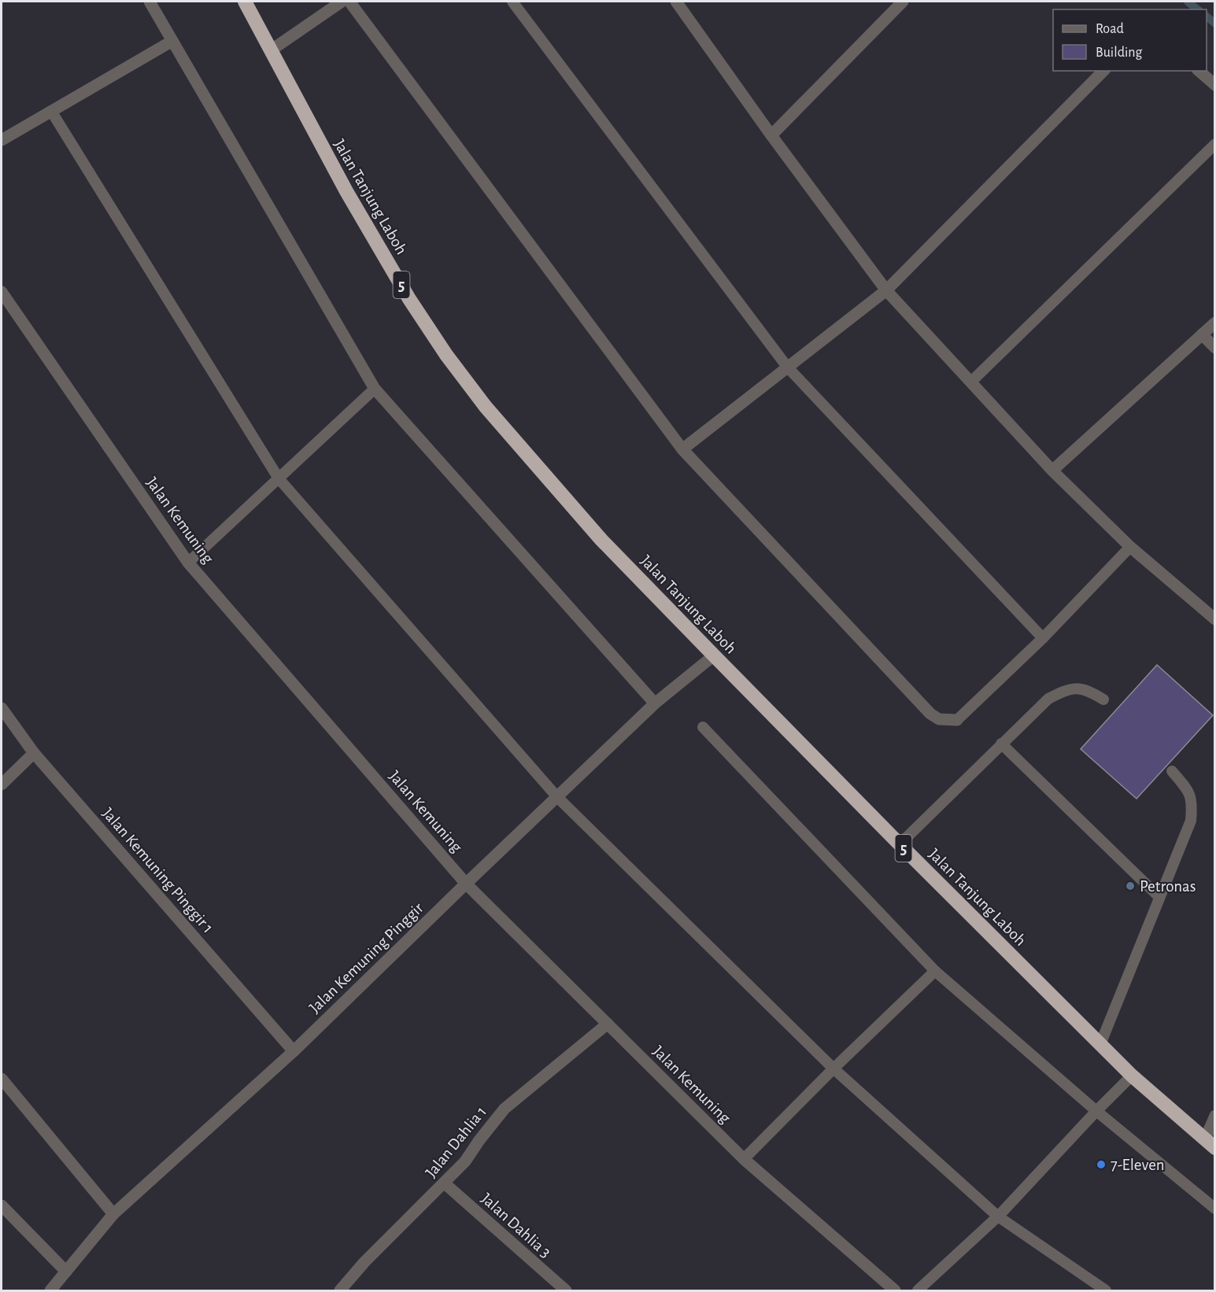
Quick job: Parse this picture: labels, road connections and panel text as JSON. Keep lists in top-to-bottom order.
{
  "streets": {
    "highway": ["Jalan Tanjung Laboh", "5"],
    "street": [
      "Jalan Kemuning",
      "Jalan Kemuning Pinggir 1",
      "Jalan Kemuning Pinggir",
      "Jalan Dahlia 1",
      "Jalan Dahlia 3"
    ]
  },
  "crossings": [
    ["Jalan Tanjung Laboh", "Jalan Kemuning Pinggir"],
    ["Jalan Kemuning", "Jalan Kemuning Pinggir"],
    ["Jalan Kemuning", "Jalan Dahlia 1"],
    ["Jalan Kemuning Pinggir 1", "Jalan Kemuning Pinggir"],
    ["Jalan Dahlia 1", "Jalan Dahlia 3"]
  ],
  "places": ["Petronas", "7-Eleven"],
  "legend": ["Road", "Building"]
}
